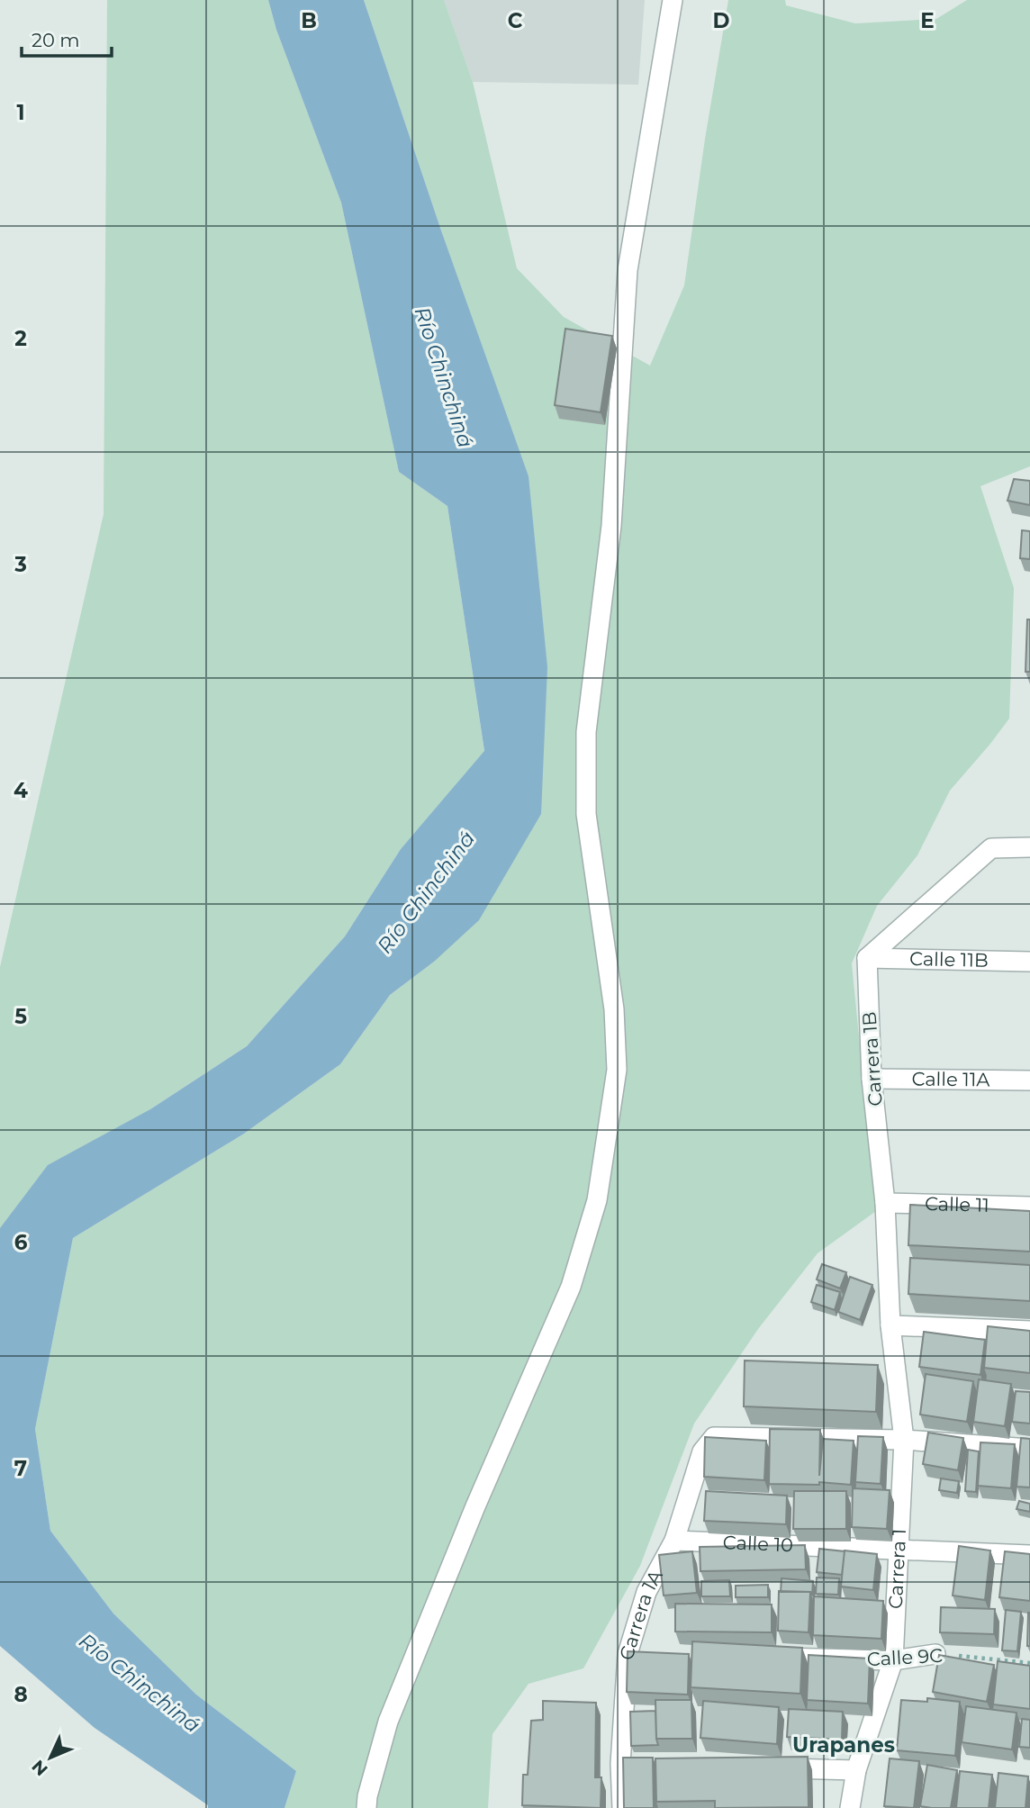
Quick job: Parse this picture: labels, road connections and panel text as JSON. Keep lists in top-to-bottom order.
{
  "streets": {
    "street": [
      "Calle 11B",
      "Carrera 1B",
      "Calle 11A",
      "Calle 11",
      "Calle 10",
      "Carrera 1",
      "Carrera 1A",
      "Calle 9C"
    ]
  },
  "crossings": [
    ["Calle 11B", "Carrera 1B"],
    ["Carrera 1B", "Calle 11A"],
    ["Carrera 1B", "Calle 11"],
    ["Carrera 1B", "Carrera 1"],
    ["Calle 10", "Carrera 1"],
    ["Calle 10", "Carrera 1A"],
    ["Carrera 1", "Carrera 1A"],
    ["Carrera 1", "Calle 9C"]
  ],
  "districts": ["Urapanes"],
  "water": ["Río Chinchiná"],
  "scale_bar": "20 m",
  "north": "bottom left",
  "grid": {
    "columns": [
      "B",
      "C",
      "D",
      "E"
    ],
    "rows": [
      "1",
      "2",
      "3",
      "4",
      "5",
      "6",
      "7",
      "8"
    ]
  }
}
